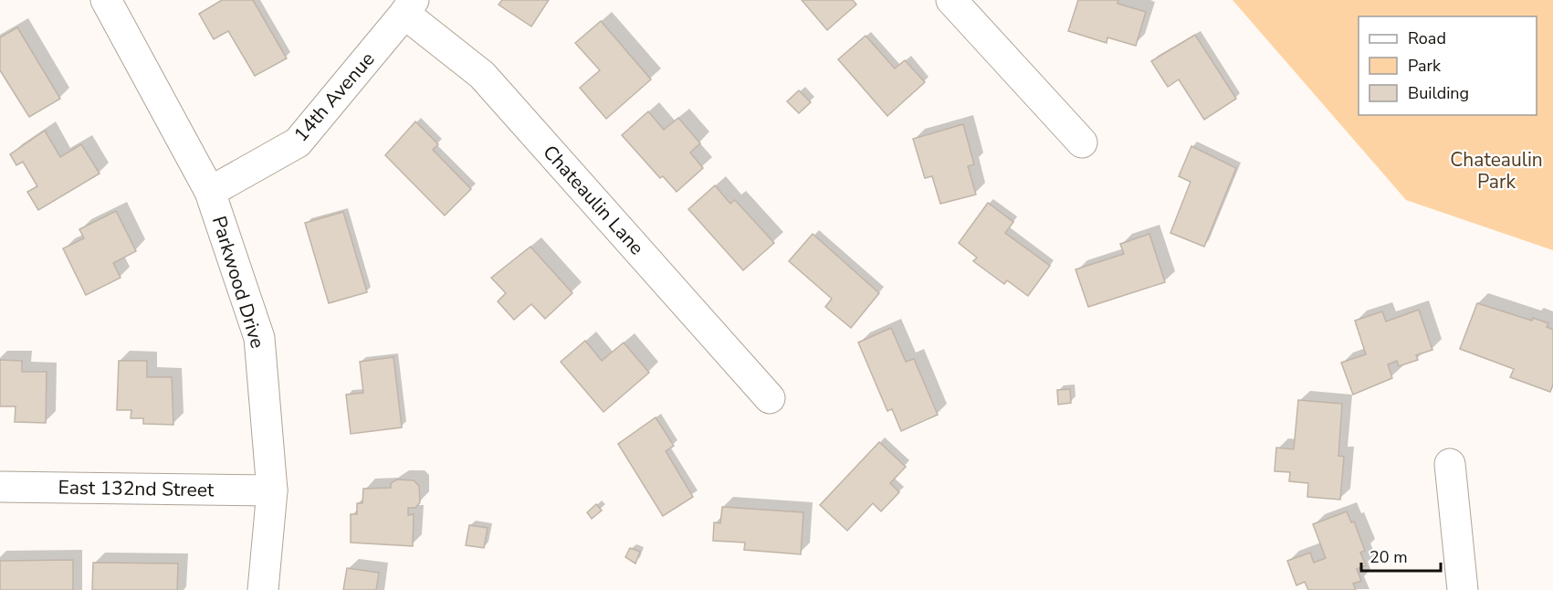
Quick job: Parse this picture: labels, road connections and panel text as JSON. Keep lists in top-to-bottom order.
{
  "streets": {
    "street": [
      "14th Avenue",
      "Chateaulin Lane",
      "Parkwood Drive",
      "East 132nd Street"
    ]
  },
  "crossings": [
    ["14th Avenue", "Chateaulin Lane"],
    ["14th Avenue", "Parkwood Drive"],
    ["Parkwood Drive", "East 132nd Street"]
  ],
  "parks": ["Chateaulin Park"],
  "legend": ["Road", "Park", "Building"],
  "scale_bar": "20 m"
}
